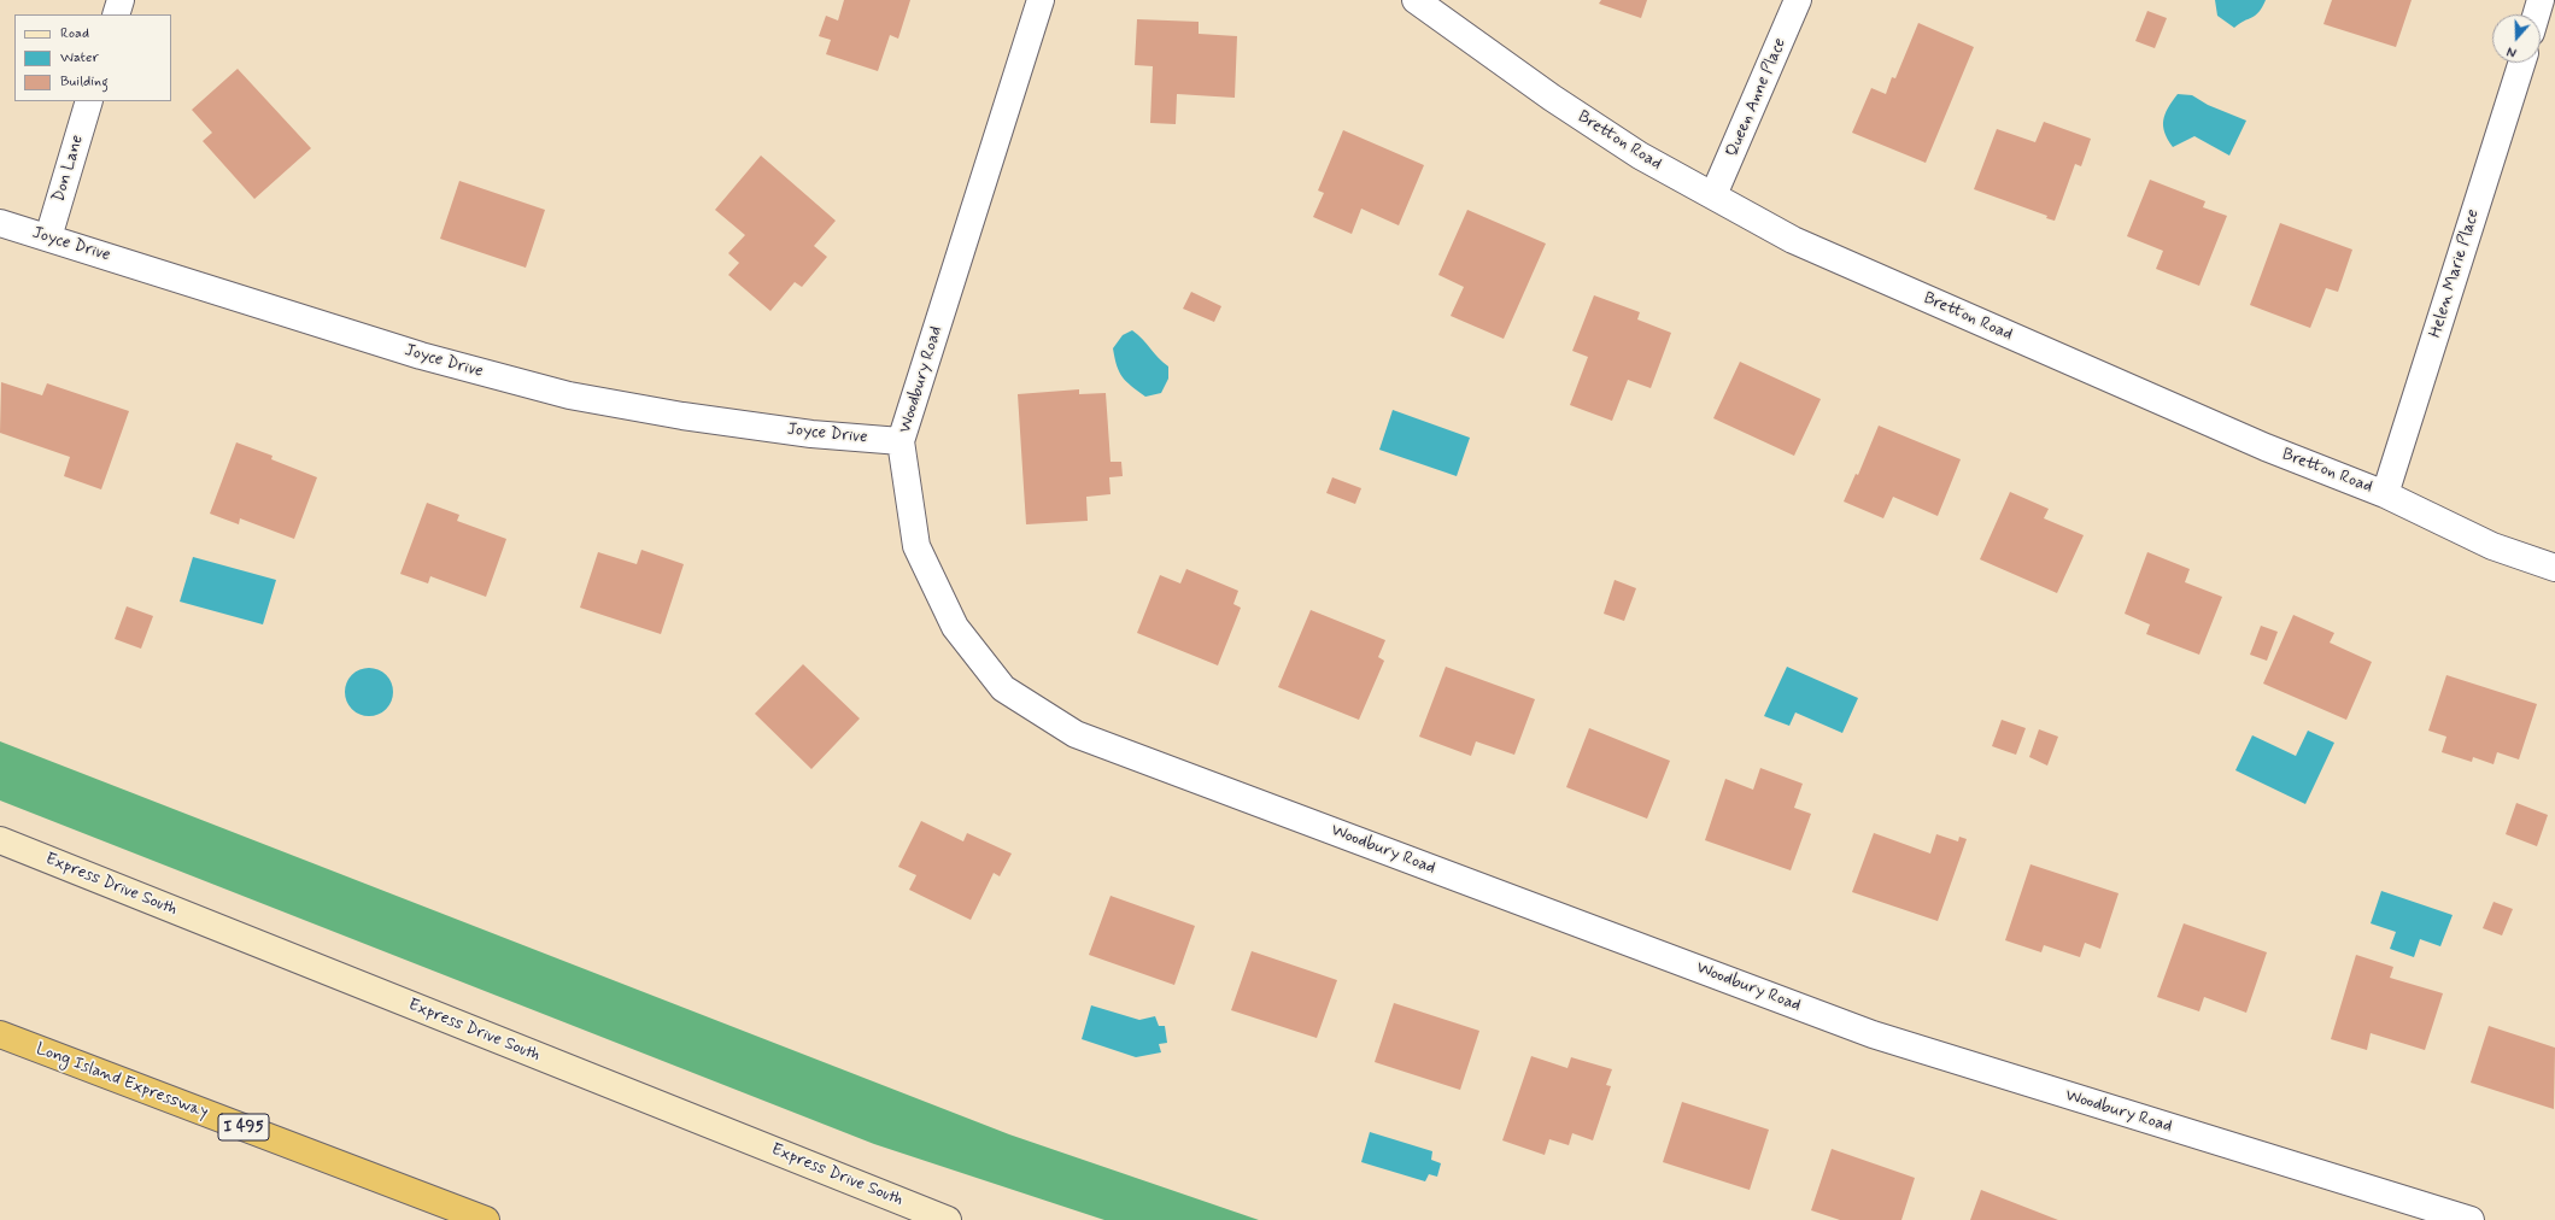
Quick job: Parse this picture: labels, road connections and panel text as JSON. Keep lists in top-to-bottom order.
{
  "streets": {
    "highway": ["Long Island Expressway", "I 495"],
    "main road": ["Express Drive South"],
    "street": [
      "Queen Anne Place",
      "Bretton Road",
      "Don Lane",
      "Joyce Drive",
      "Helen Marie Place",
      "Woodbury Road"
    ]
  },
  "crossings": [
    ["Queen Anne Place", "Bretton Road"],
    ["Bretton Road", "Helen Marie Place"],
    ["Don Lane", "Joyce Drive"],
    ["Joyce Drive", "Woodbury Road"]
  ],
  "legend": ["Road", "Water", "Building"],
  "north": "bottom"
}
